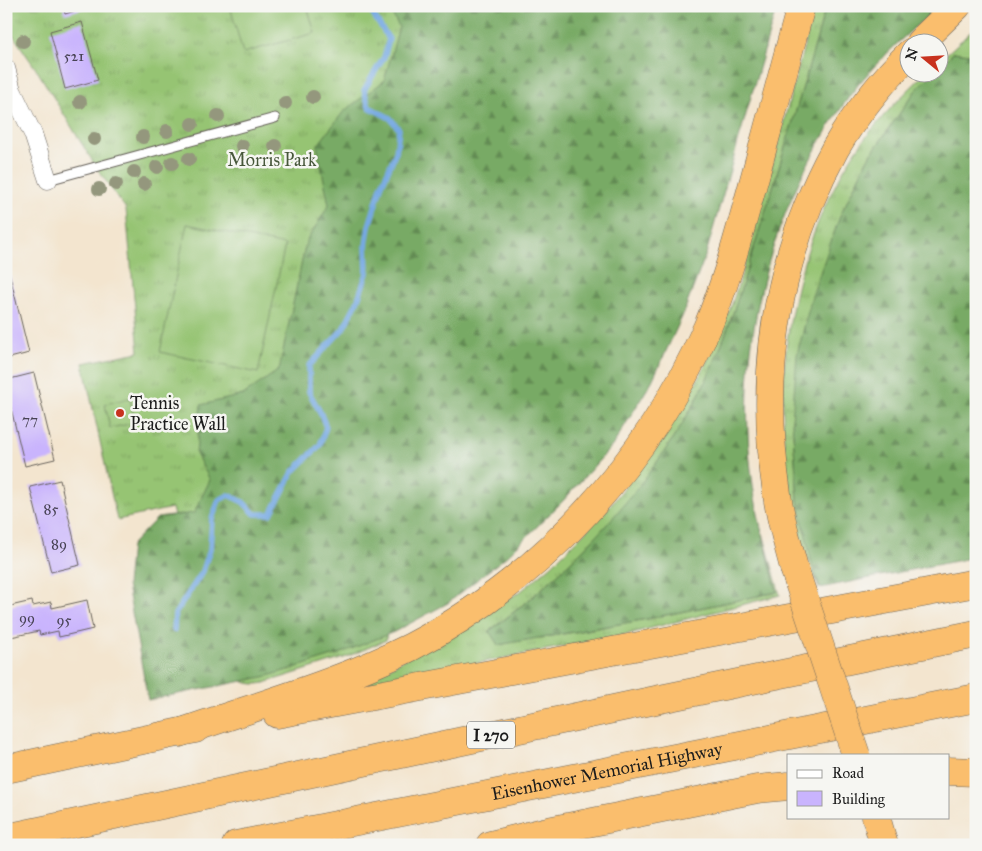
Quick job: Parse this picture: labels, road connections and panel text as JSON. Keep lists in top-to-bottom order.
{
  "streets": {
    "highway": ["I 270", "Eisenhower Memorial Highway"]
  },
  "parks": ["Morris Park"],
  "places": ["Tennis Practice Wall"],
  "house_numbers": [
    "521",
    "77",
    "85",
    "89",
    "99",
    "95"
  ],
  "legend": ["Road", "Building"],
  "north": "left"
}
